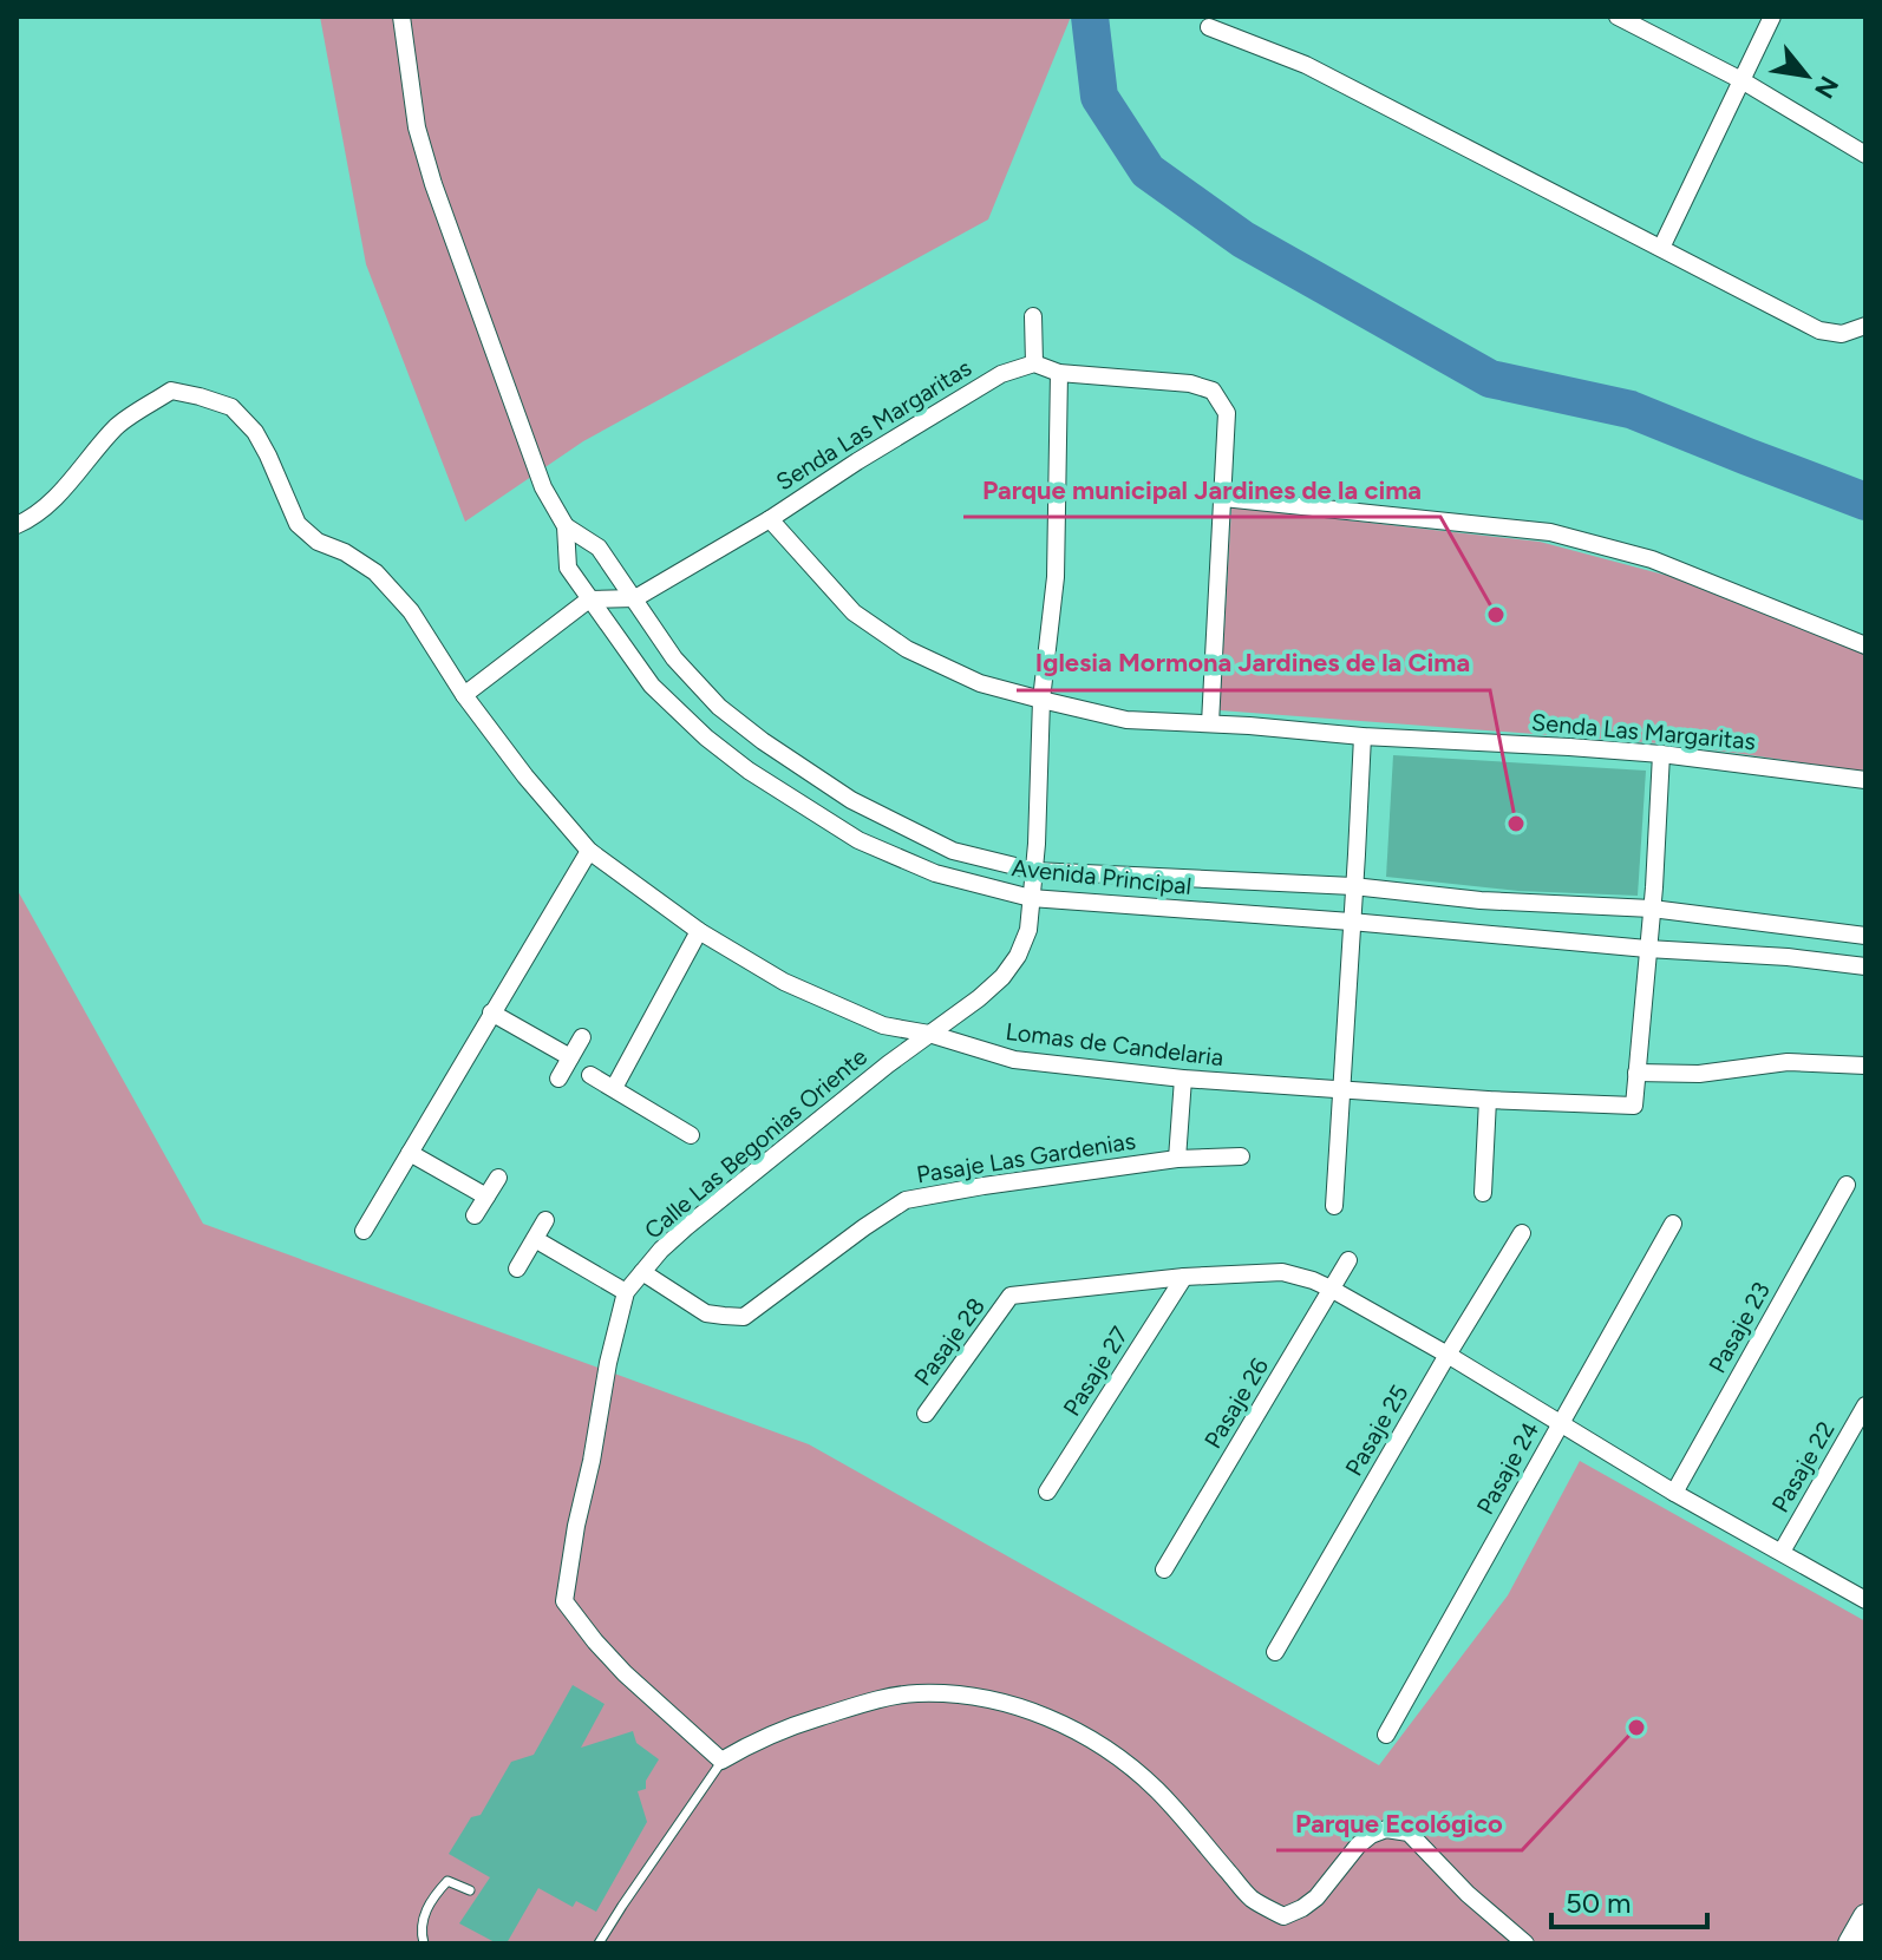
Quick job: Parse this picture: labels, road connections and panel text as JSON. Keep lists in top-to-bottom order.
{
  "streets": {
    "street": [
      "Senda Las Margaritas",
      "Avenida Principal",
      "Lomas de Candelaria",
      "Calle Las Begonias Oriente",
      "Pasaje Las Gardenias",
      "Pasaje 23",
      "Pasaje 28",
      "Pasaje 27",
      "Pasaje 26",
      "Pasaje 25",
      "Pasaje 22",
      "Pasaje 24"
    ]
  },
  "crossings": [
    ["Senda Las Margaritas", "Lomas de Candelaria"],
    ["Senda Las Margaritas", "Calle Las Begonias Oriente"],
    ["Avenida Principal", "Lomas de Candelaria"],
    ["Avenida Principal", "Calle Las Begonias Oriente"],
    ["Lomas de Candelaria", "Calle Las Begonias Oriente"],
    ["Calle Las Begonias Oriente", "Pasaje Las Gardenias"],
    ["Pasaje 28", "Pasaje 27"]
  ],
  "places": ["Parque municipal Jardines de la cima", "Iglesia Mormona Jardines de la Cima", "Parque Ecológico"],
  "scale_bar": "50 m",
  "north": "bottom right"
}
